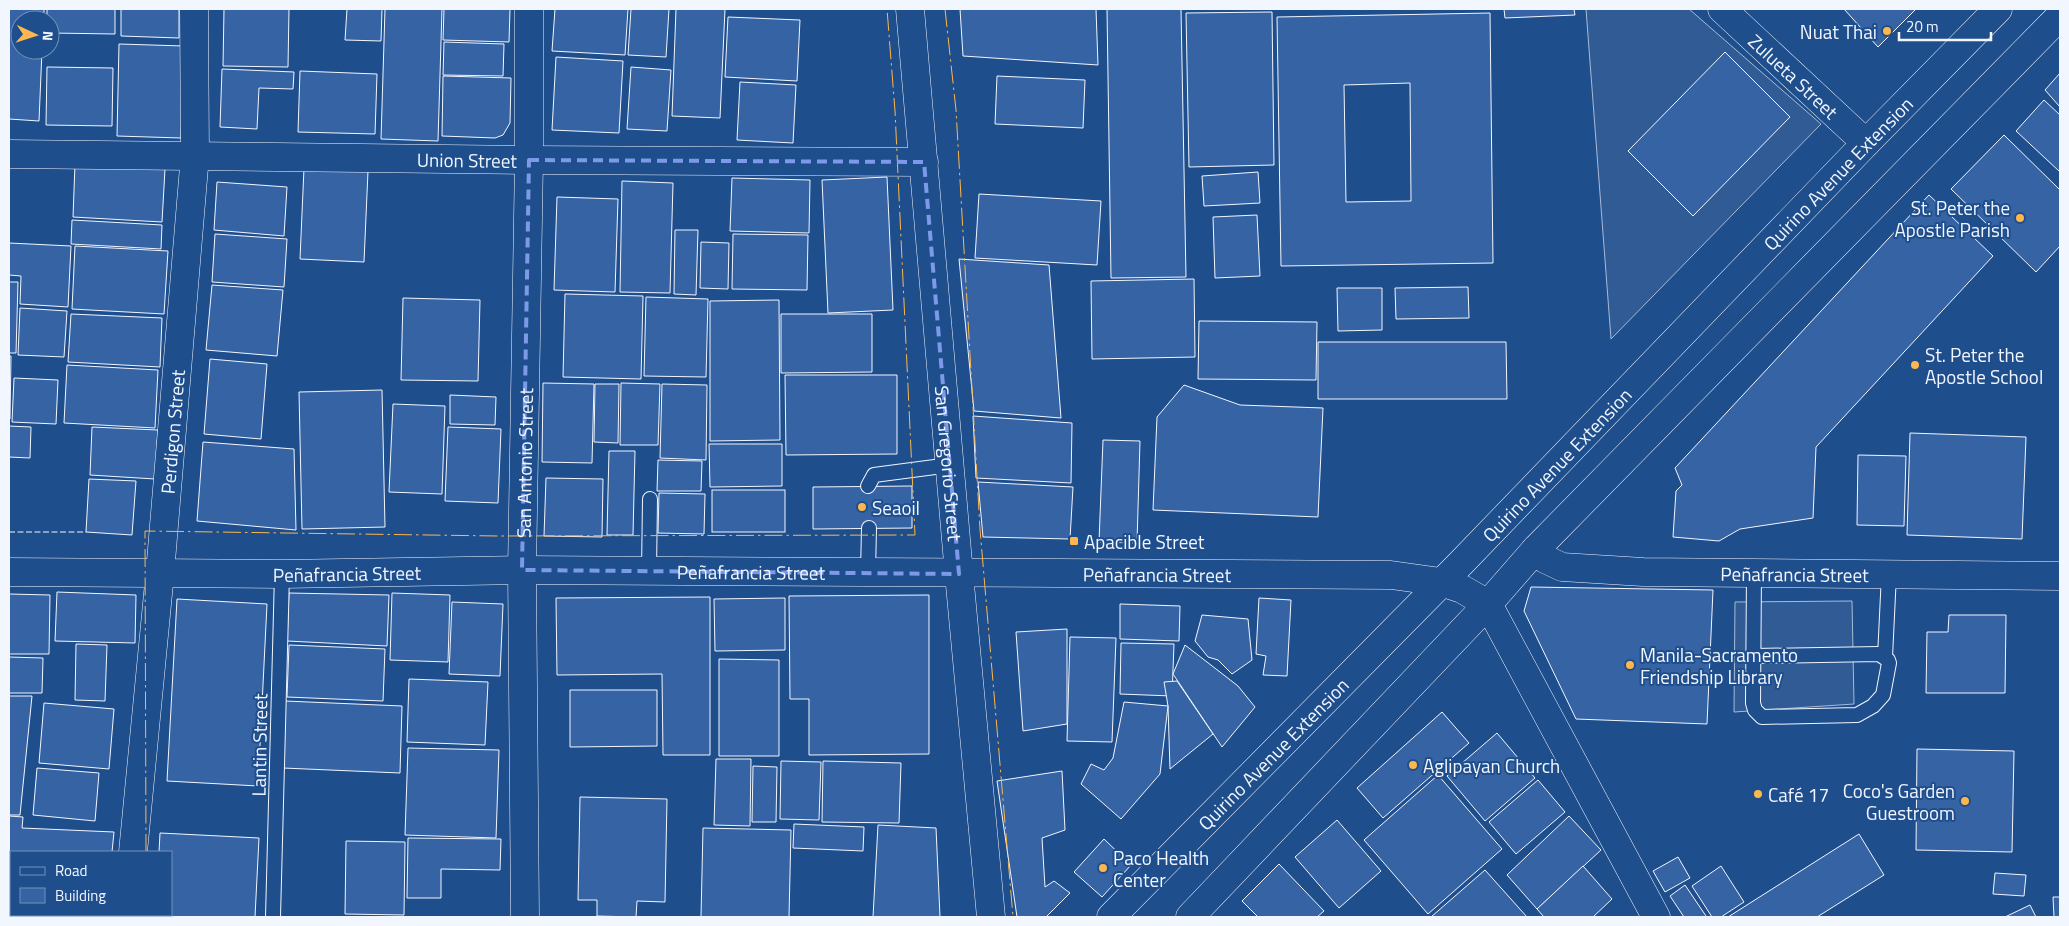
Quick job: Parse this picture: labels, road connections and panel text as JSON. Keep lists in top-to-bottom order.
{
  "streets": {
    "street": [
      "Zulueta Street",
      "Union Street",
      "Quirino Avenue Extension",
      "Perdigon Street",
      "San Antonio Street",
      "San Gregorio Street",
      "Peñafrancia Street"
    ],
    "lane": ["Lantin Street"]
  },
  "crossings": [
    ["Zulueta Street", "Quirino Avenue Extension"],
    ["Union Street", "Perdigon Street"],
    ["Union Street", "San Antonio Street"],
    ["Union Street", "San Gregorio Street"],
    ["Quirino Avenue Extension", "Peñafrancia Street"],
    ["Perdigon Street", "Peñafrancia Street"],
    ["San Antonio Street", "Peñafrancia Street"],
    ["San Gregorio Street", "Peñafrancia Street"],
    ["Peñafrancia Street", "Lantin Street"]
  ],
  "places": {
    "other": [
      "Nuat Thai",
      "St. Peter the Apostle Parish",
      "St. Peter the Apostle School",
      "Seaoil",
      "Manila-Sacramento Friendship Library",
      "Aglipayan Church",
      "Café 17",
      "Coco's Garden Guestroom",
      "Paco Health Center"
    ],
    "transit": ["Apacible Street"]
  },
  "legend": ["Road", "Building"],
  "scale_bar": "20 m",
  "north": "right"
}
